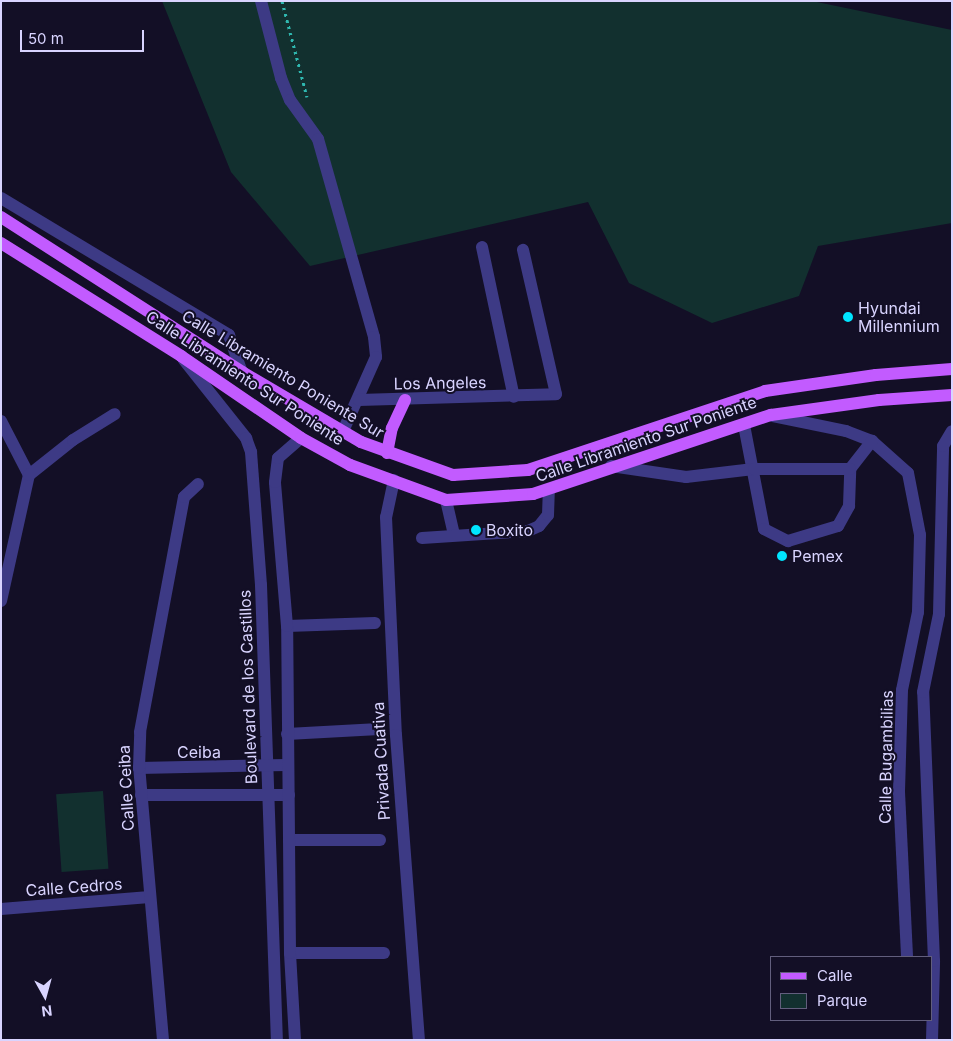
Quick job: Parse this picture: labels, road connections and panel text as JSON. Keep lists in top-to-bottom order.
{
  "streets": {
    "main road": ["Calle Libramiento Poniente Sur", "Calle Libramiento Sur Poniente"],
    "street": [
      "Los Angeles",
      "Boulevard de los Castillos",
      "Ceiba",
      "Calle Bugambilias",
      "Privada Cuativa",
      "Calle Ceiba",
      "Calle Cedros"
    ]
  },
  "crossings": [
    ["Calle Libramiento Sur Poniente", "Boulevard de los Castillos"],
    ["Calle Libramiento Sur Poniente", "Calle Bugambilias"],
    ["Calle Libramiento Sur Poniente", "Privada Cuativa"],
    ["Boulevard de los Castillos", "Ceiba"],
    ["Ceiba", "Calle Ceiba"],
    ["Calle Ceiba", "Calle Cedros"]
  ],
  "places": ["Hyundai Millennium", "Boxito", "Pemex"],
  "legend": ["Calle", "Parque"],
  "scale_bar": "50 m",
  "north": "bottom"
}
